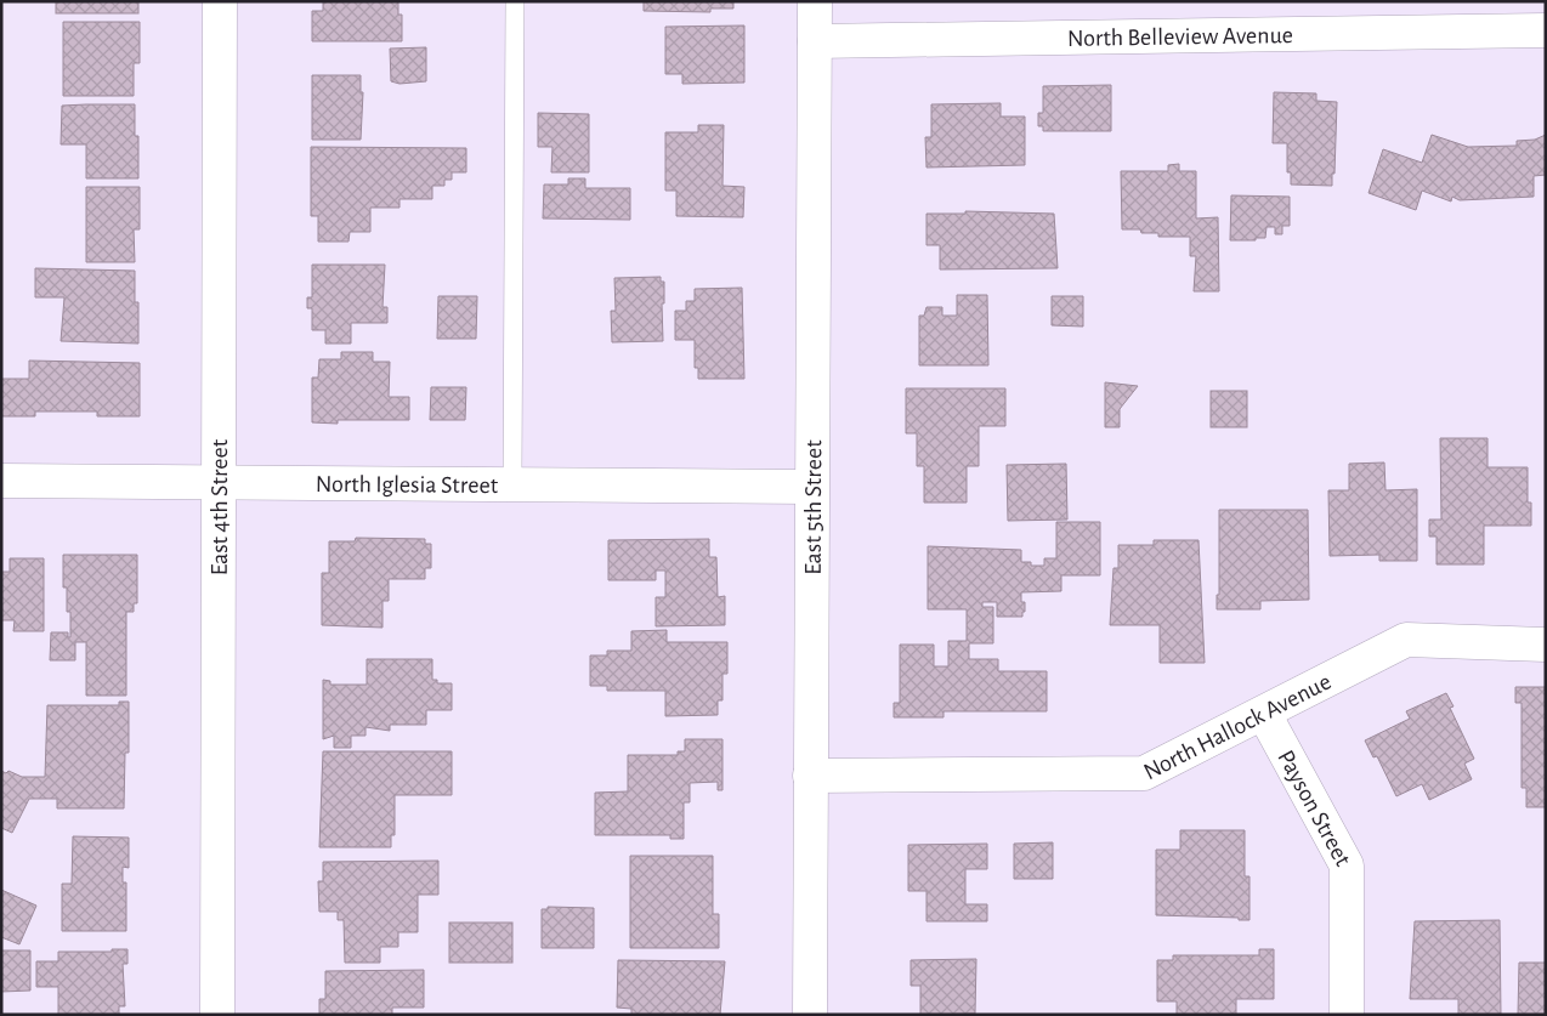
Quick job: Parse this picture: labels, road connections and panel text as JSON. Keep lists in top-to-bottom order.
{
  "streets": {
    "street": [
      "North Belleview Avenue",
      "North Iglesia Street",
      "East 4th Street",
      "East 5th Street",
      "North Hallock Avenue",
      "Payson Street"
    ]
  },
  "crossings": [
    ["North Belleview Avenue", "East 5th Street"],
    ["North Iglesia Street", "East 4th Street"],
    ["North Iglesia Street", "East 5th Street"],
    ["East 5th Street", "North Hallock Avenue"],
    ["North Hallock Avenue", "Payson Street"]
  ]
}
